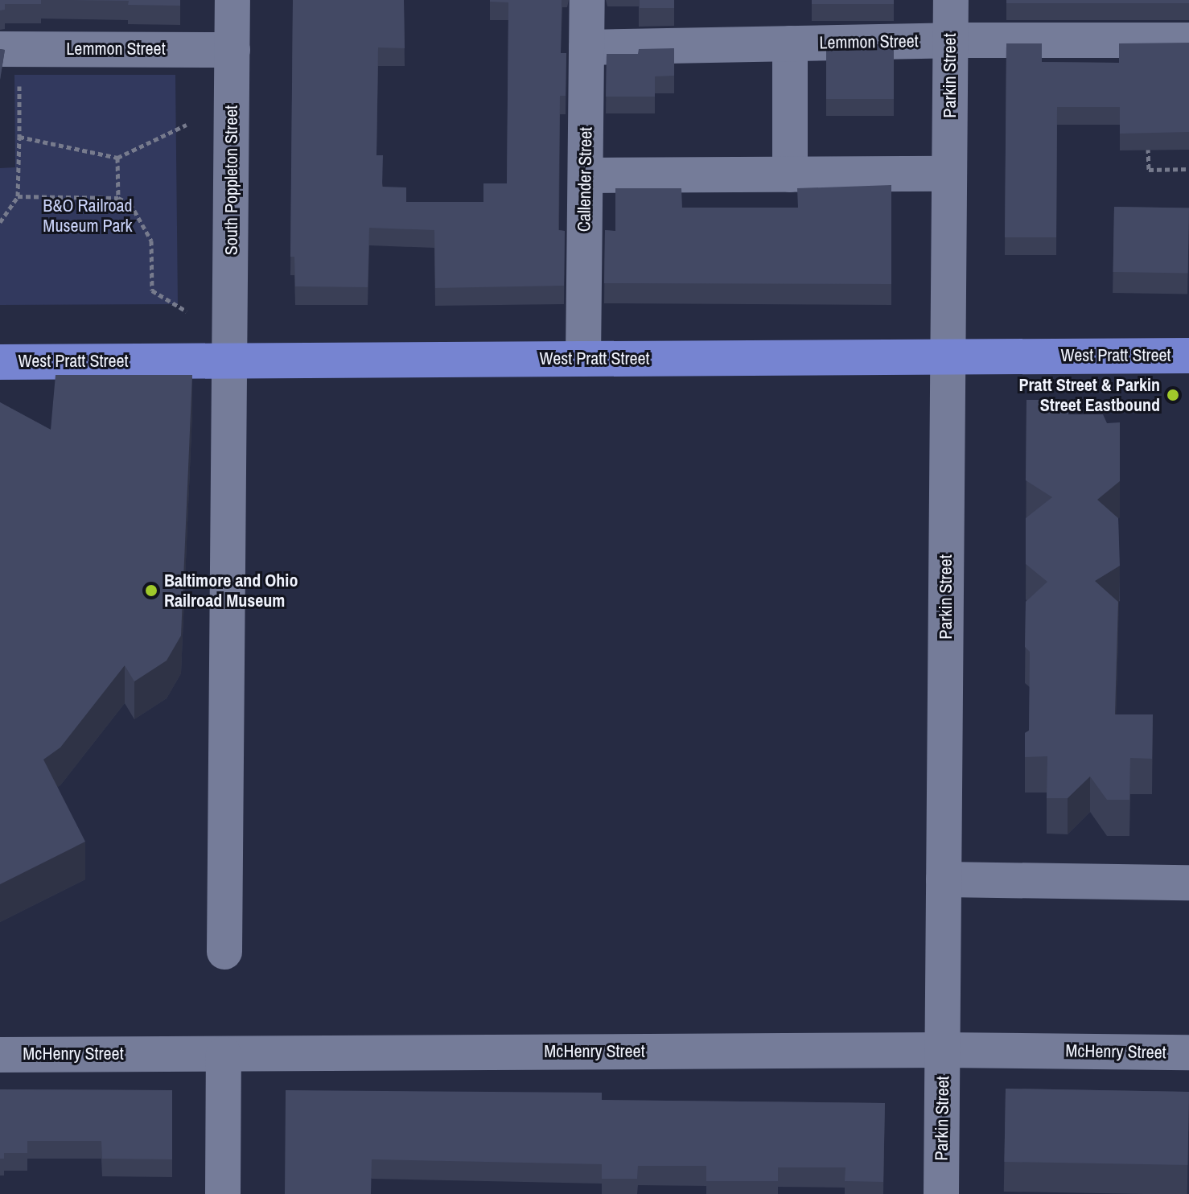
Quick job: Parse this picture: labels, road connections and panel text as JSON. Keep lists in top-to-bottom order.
{
  "streets": {
    "main road": ["West Pratt Street"],
    "street": [
      "Lemmon Street",
      "Parkin Street",
      "Callender Street",
      "South Poppleton Street",
      "McHenry Street"
    ]
  },
  "crossings": [
    ["Lemmon Street", "Parkin Street"],
    ["Lemmon Street", "Callender Street"],
    ["Lemmon Street", "South Poppleton Street"],
    ["Parkin Street", "West Pratt Street"],
    ["Parkin Street", "McHenry Street"],
    ["Callender Street", "West Pratt Street"],
    ["South Poppleton Street", "West Pratt Street"]
  ],
  "parks": ["B&O Railroad Museum Park"],
  "places": ["Pratt Street & Parkin Street Eastbound", "Baltimore and Ohio Railroad Museum"]
}
